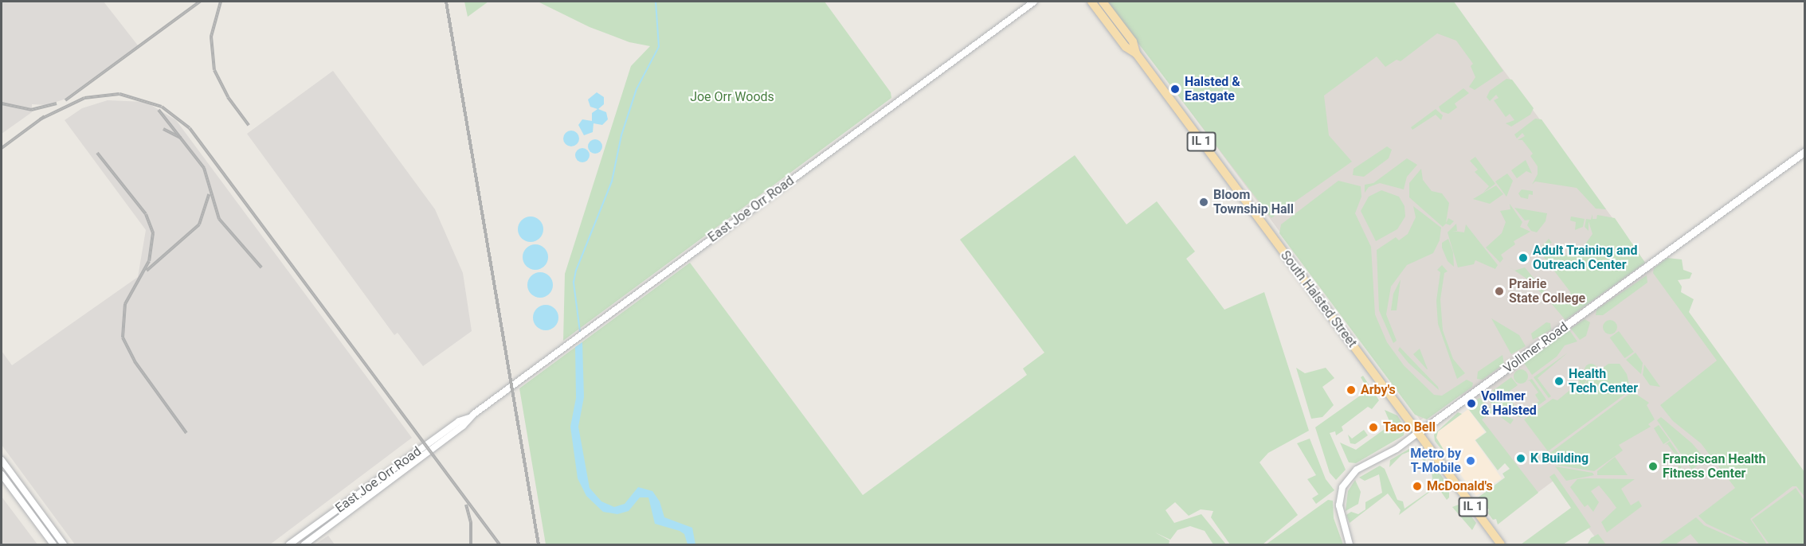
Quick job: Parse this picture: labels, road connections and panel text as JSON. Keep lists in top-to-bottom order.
{
  "streets": {
    "main road": ["IL 1", "South Halsted Street", "Vollmer Road"],
    "street": ["East Joe Orr Road"]
  },
  "crossings": [
    ["South Halsted Street", "Vollmer Road"]
  ],
  "parks": ["Joe Orr Woods"],
  "places": [
    "Halsted & Eastgate",
    "Bloom Township Hall",
    "Adult Training and Outreach Center",
    "Prairie State College",
    "Health Tech Center",
    "Arby's",
    "Vollmer & Halsted",
    "Taco Bell",
    "K Building",
    "Metro by T-Mobile",
    "Franciscan Health Fitness Center",
    "McDonald's"
  ]
}
